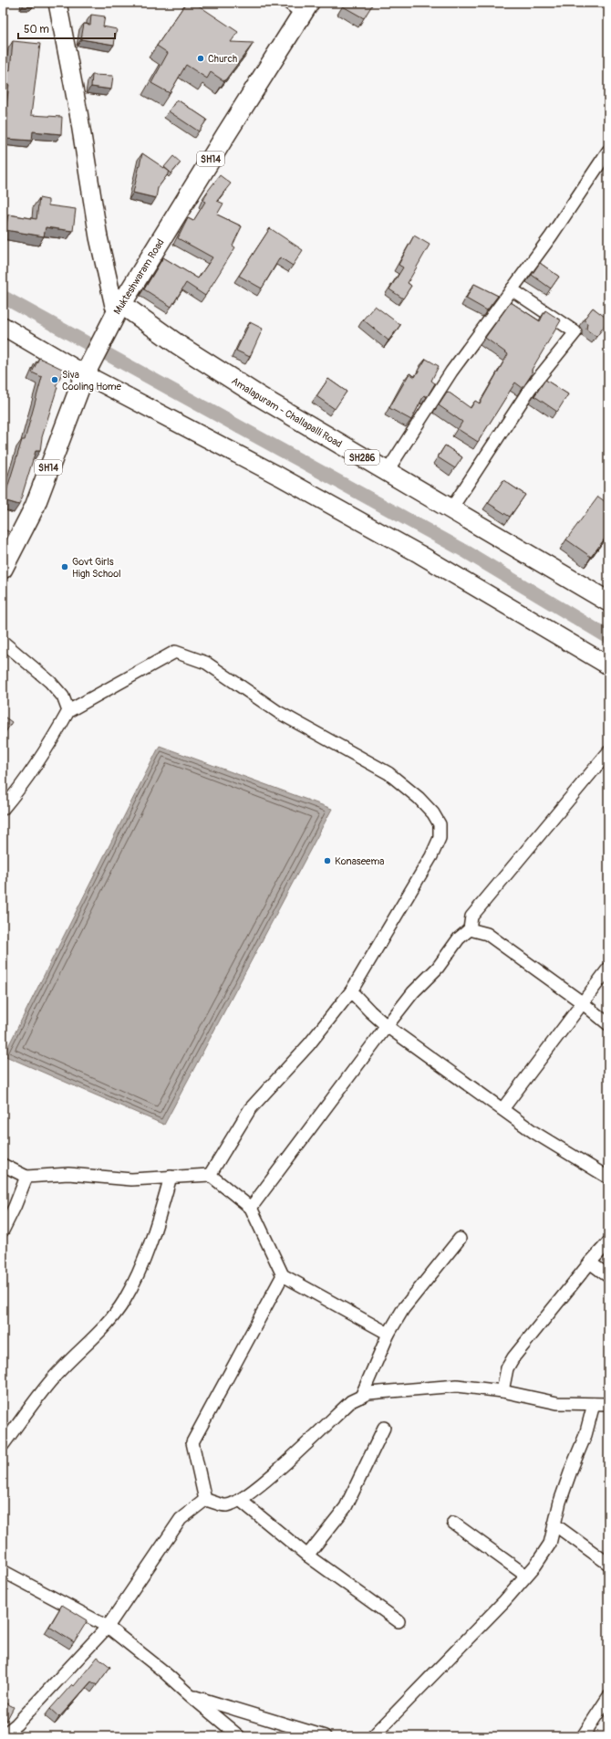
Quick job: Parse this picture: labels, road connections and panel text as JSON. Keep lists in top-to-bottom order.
{
  "streets": {
    "main road": [
      "SH14",
      "Mukteshwaram Road",
      "Amalapuram - Challapalli Road",
      "SH286"
    ]
  },
  "crossings": [
    ["Mukteshwaram Road", "Amalapuram - Challapalli Road"]
  ],
  "places": [
    "Church",
    "Siva Cooling Home",
    "Govt Girls High School",
    "Konaseema"
  ],
  "scale_bar": "50 m"
}
